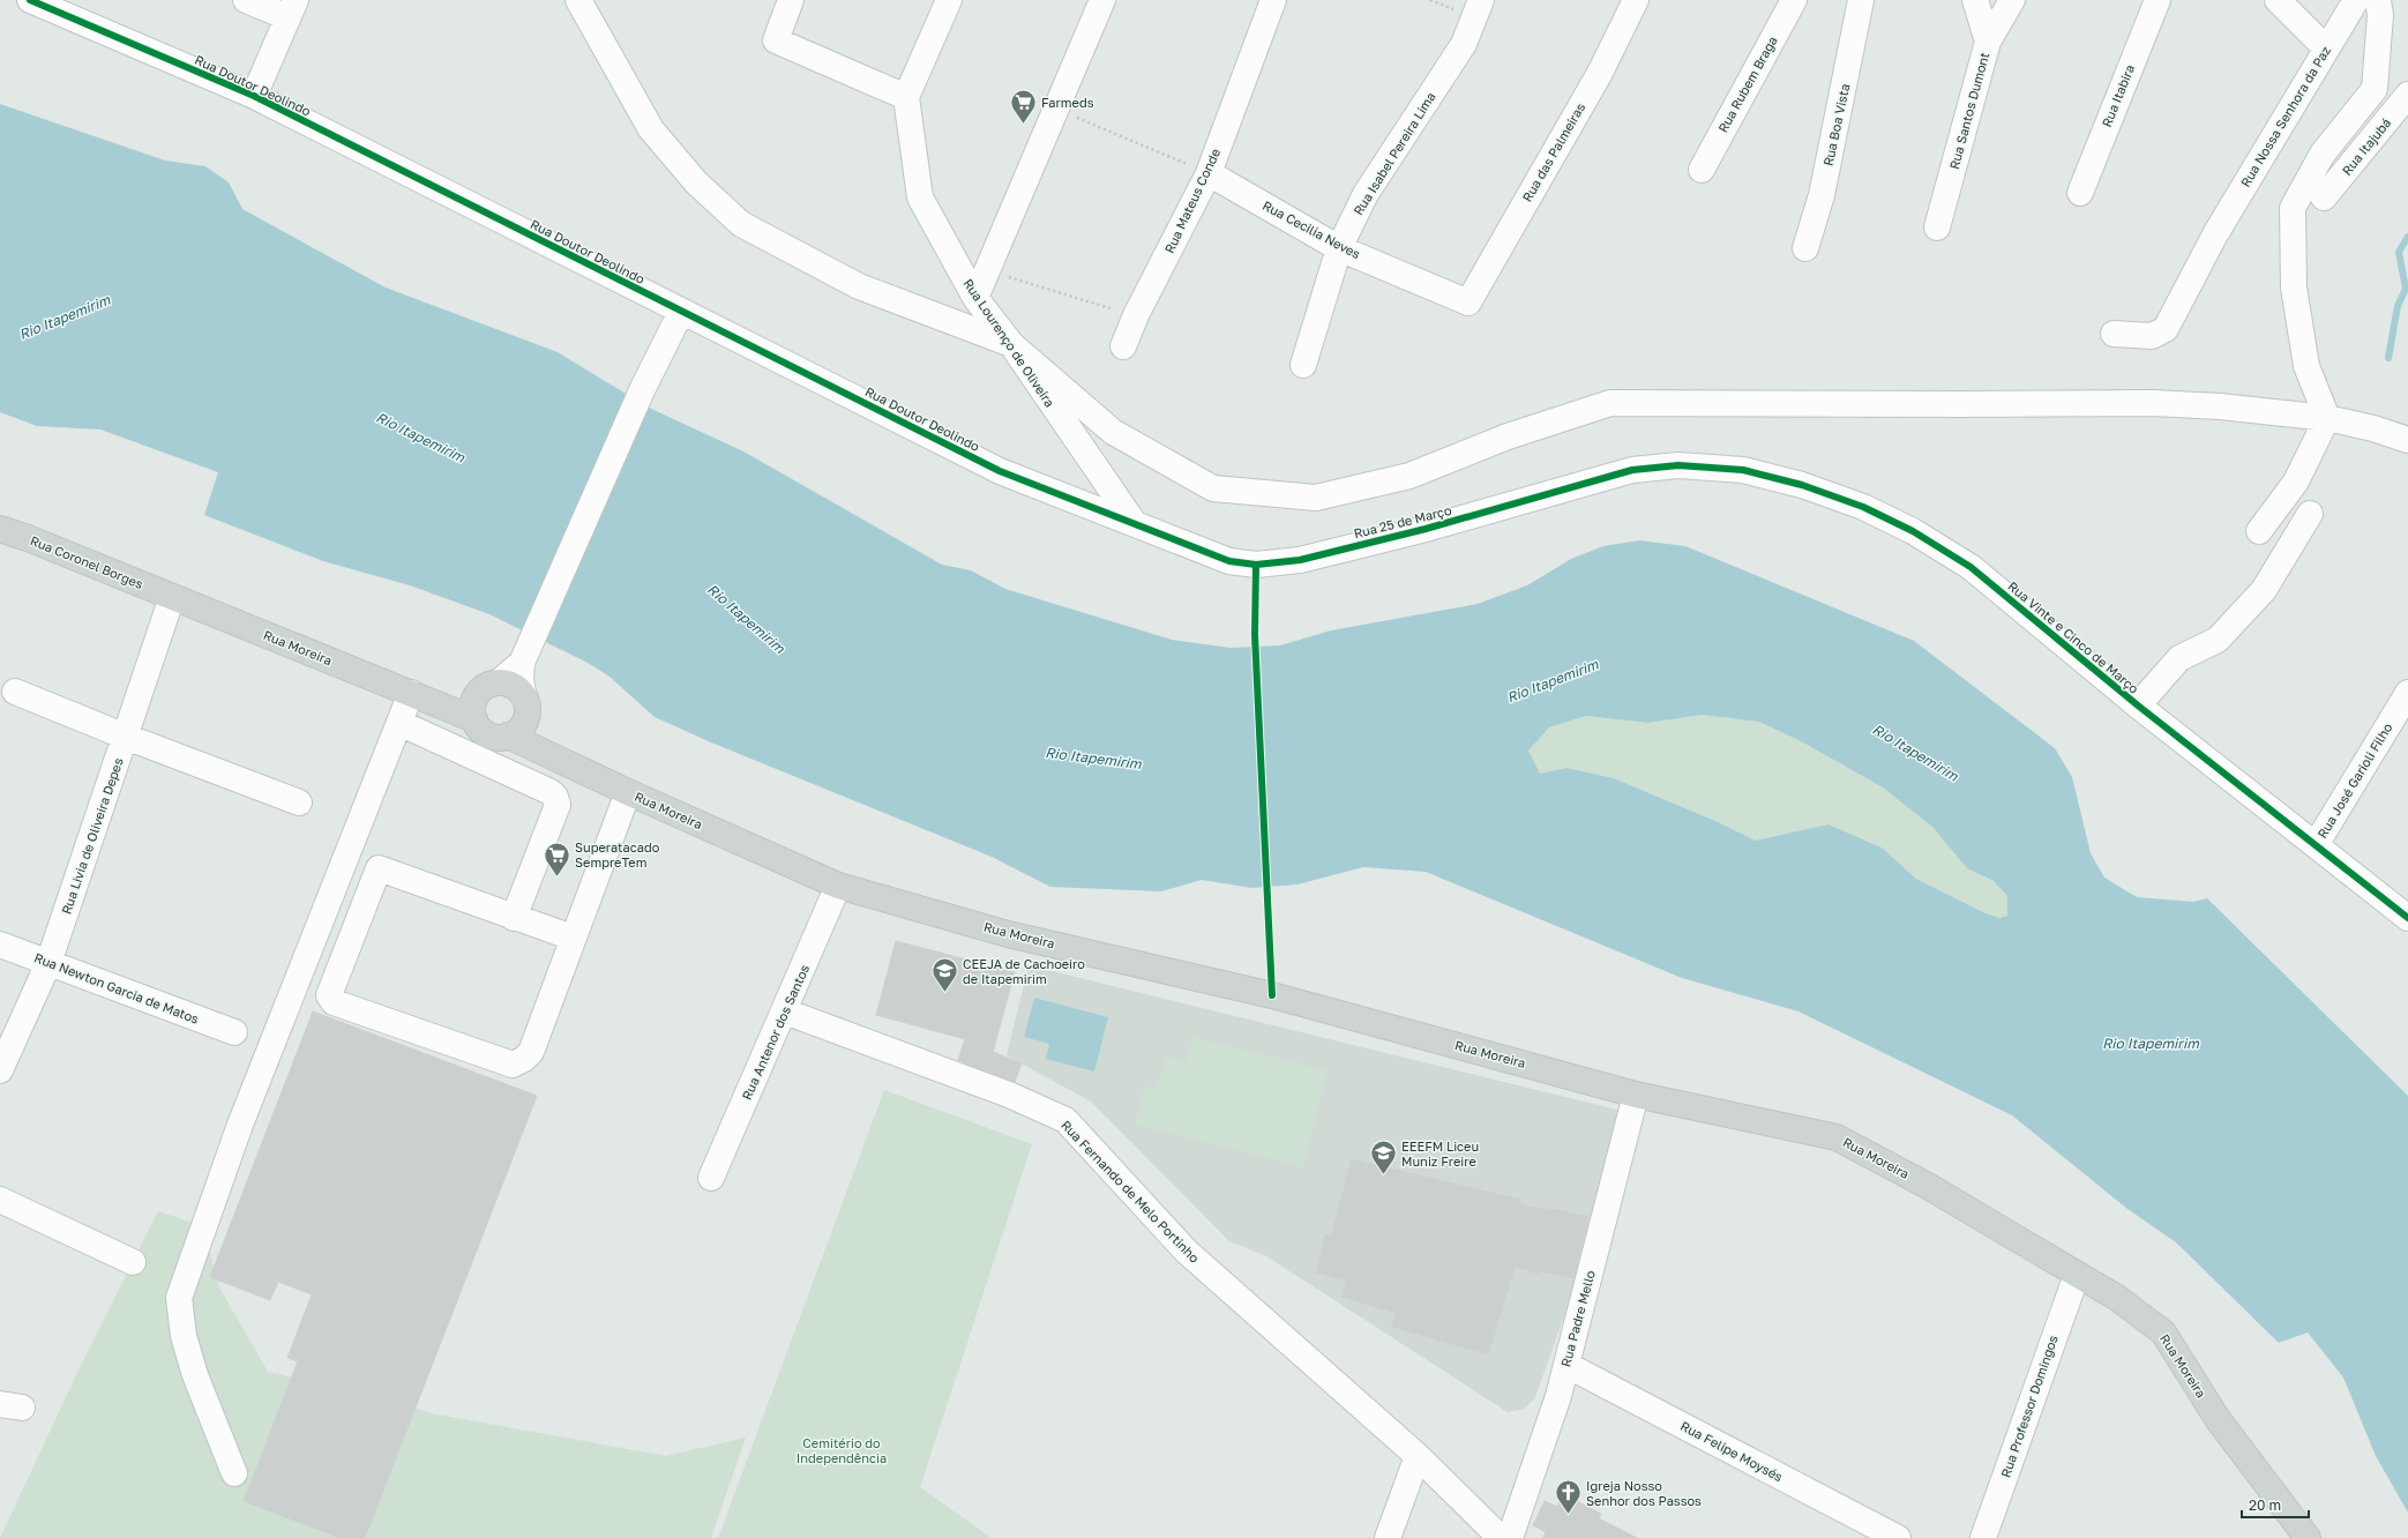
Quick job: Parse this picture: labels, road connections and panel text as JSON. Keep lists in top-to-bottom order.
{
  "streets": {
    "main road": ["Rua Coronel Borges", "Rua Moreira"],
    "street": [
      "Rua Rubem Braga",
      "Rua Doutor Deolindo",
      "Rua Itabira",
      "Rua Santos Dumont",
      "Rua Nossa Senhora da Paz",
      "Rua Boa Vista",
      "Rua Itajubá",
      "Rua das Palmeiras",
      "Rua Isabel Pereira Lima",
      "Rua Mateus Conde",
      "Rua Cecilia Neves",
      "Rua Lourenço de Oliveira",
      "Rua 25 de Março",
      "Rua Vinte e Cinco de Março",
      "Rua José Garioli Filho",
      "Rua Livia de Oliveira Depes",
      "Rua Newton Garcia de Matos",
      "Rua Antenor dos Santos",
      "Rua Fernando de Melo Portinho",
      "Rua Padre Mello",
      "Rua Professor Domingos",
      "Rua Felipe Moysés"
    ]
  },
  "crossings": [
    ["Rua Doutor Deolindo", "Rua Lourenço de Oliveira"],
    ["Rua Doutor Deolindo", "Rua 25 de Março"],
    ["Rua das Palmeiras", "Rua Cecilia Neves"],
    ["Rua Isabel Pereira Lima", "Rua Cecilia Neves"],
    ["Rua Mateus Conde", "Rua Cecilia Neves"],
    ["Rua Lourenço de Oliveira", "Rua 25 de Março"],
    ["Rua 25 de Março", "Rua Vinte e Cinco de Março"],
    ["Rua Coronel Borges", "Rua Moreira"],
    ["Rua Coronel Borges", "Rua Livia de Oliveira Depes"],
    ["Rua Vinte e Cinco de Março", "Rua José Garioli Filho"],
    ["Rua Moreira", "Rua Livia de Oliveira Depes"],
    ["Rua Moreira", "Rua Antenor dos Santos"],
    ["Rua Moreira", "Rua Padre Mello"],
    ["Rua Moreira", "Rua Professor Domingos"],
    ["Rua Livia de Oliveira Depes", "Rua Newton Garcia de Matos"],
    ["Rua Antenor dos Santos", "Rua Fernando de Melo Portinho"],
    ["Rua Padre Mello", "Rua Felipe Moysés"]
  ],
  "water": ["Rio Itapemirim"],
  "parks": ["Cemitério do Independência"],
  "places": {
    "supermarket": ["Farmeds", "Superatacado SempreTem"],
    "school or university": ["CEEJA de Cachoeiro de Itapemirim", "EEEFM Liceu Muniz Freire"],
    "church": ["Igreja Nosso Senhor dos Passos"]
  },
  "scale_bar": "20 m"
}
